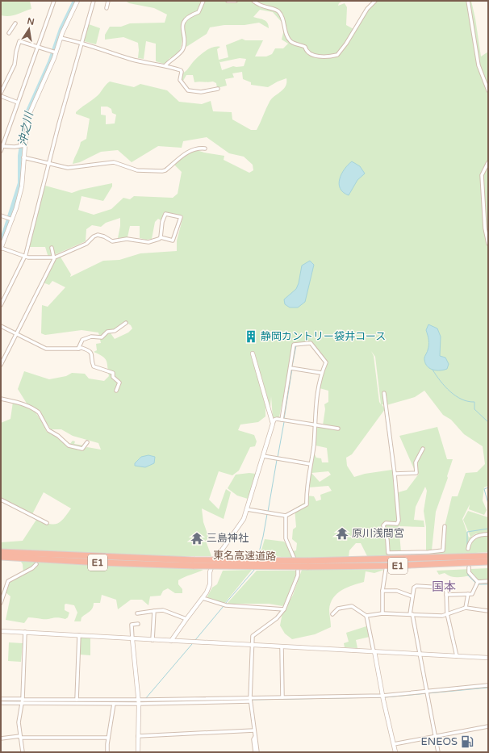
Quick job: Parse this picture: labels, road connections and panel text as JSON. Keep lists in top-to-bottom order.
{
  "streets": {
    "highway": ["東名高速道路", "E1"]
  },
  "districts": ["国本"],
  "water": ["沖之川"],
  "places": {
    "building": ["静岡カントリー袋井コース"],
    "temple": ["原川浅間宮", "三島神社"],
    "fuel station": ["ENEOS"]
  },
  "north": "top"
}
